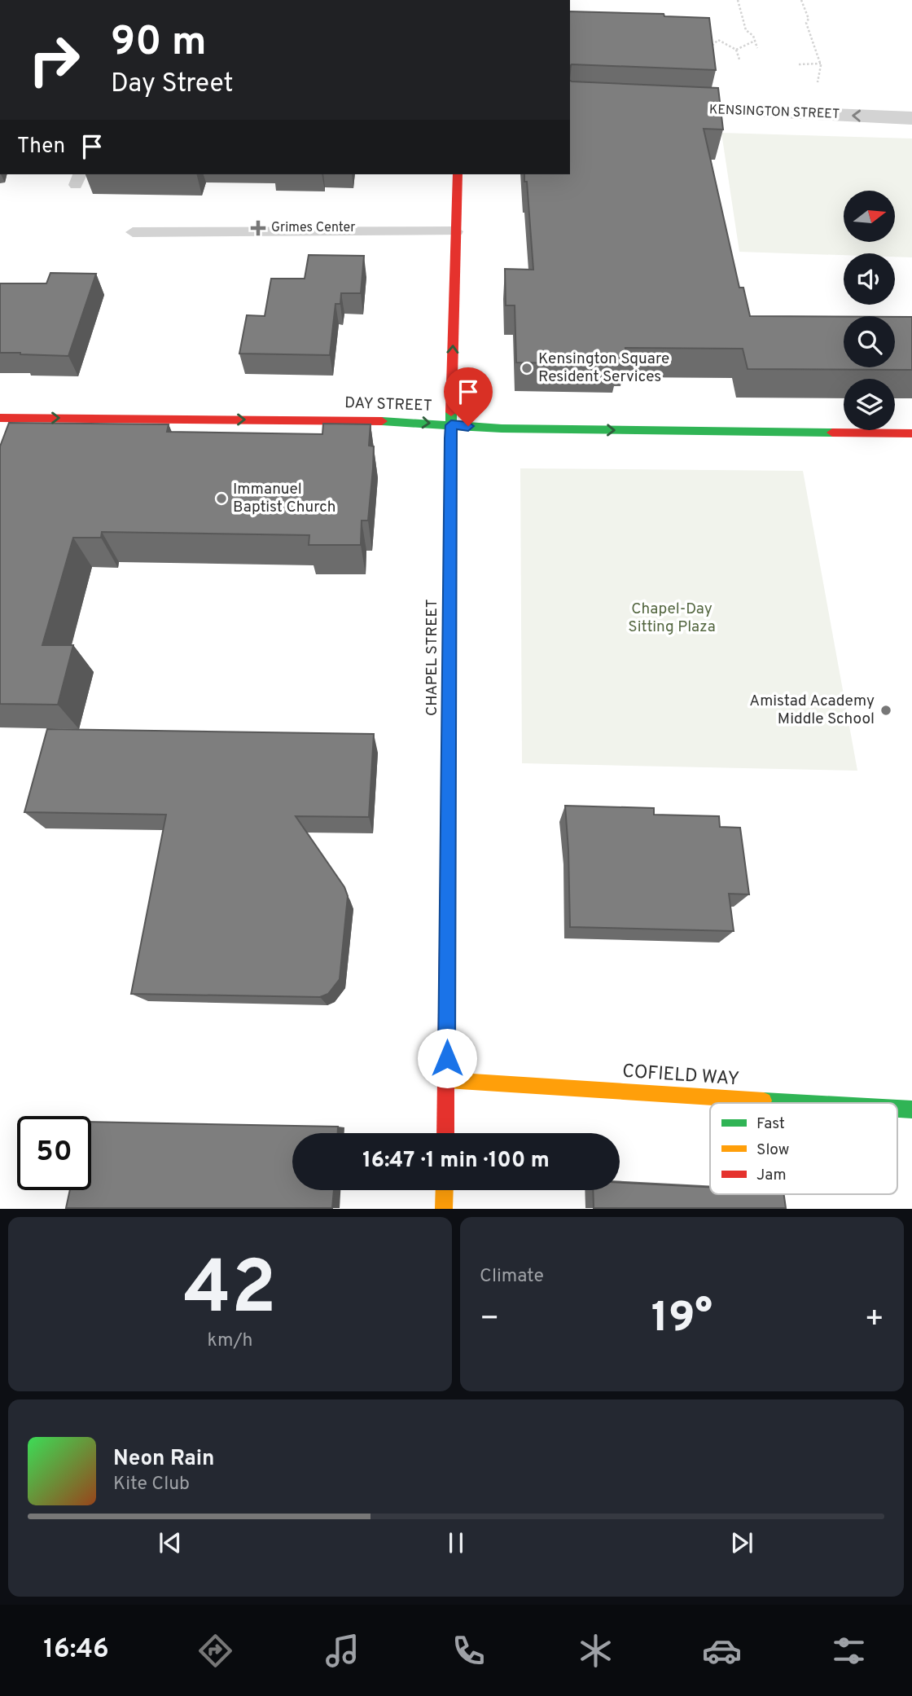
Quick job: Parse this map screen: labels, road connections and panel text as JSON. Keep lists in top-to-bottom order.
{
  "streets": {
    "street": [
      "KENSINGTON STREET",
      "DAY STREET",
      "CHAPEL STREET",
      "COFIELD WAY"
    ]
  },
  "crossings": [
    ["DAY STREET", "CHAPEL STREET"],
    ["CHAPEL STREET", "COFIELD WAY"]
  ],
  "one_way": ["KENSINGTON STREET", "DAY STREET"],
  "parks": ["Chapel-Day Sitting Plaza"],
  "places": {
    "health": ["Grimes Center"],
    "other": ["Kensington Square Resident Services", "Immanuel Baptist Church", "Amistad Academy Middle School"]
  },
  "legend": ["Fast", "Slow", "Jam"],
  "north": "right",
  "page": {
    "turn": ["90 m", "Day Street"],
    "then": "Then",
    "limit": "50",
    "trip": "16:47 · 1 min · 100 m",
    "tile": [
      ["42", "km/h"],
      "Climate"
    ],
    "heat": ["−", "19°", "+"],
    "song": ["Neon Rain", "Kite Club"],
    "tabs": "16:46"
  }
}
